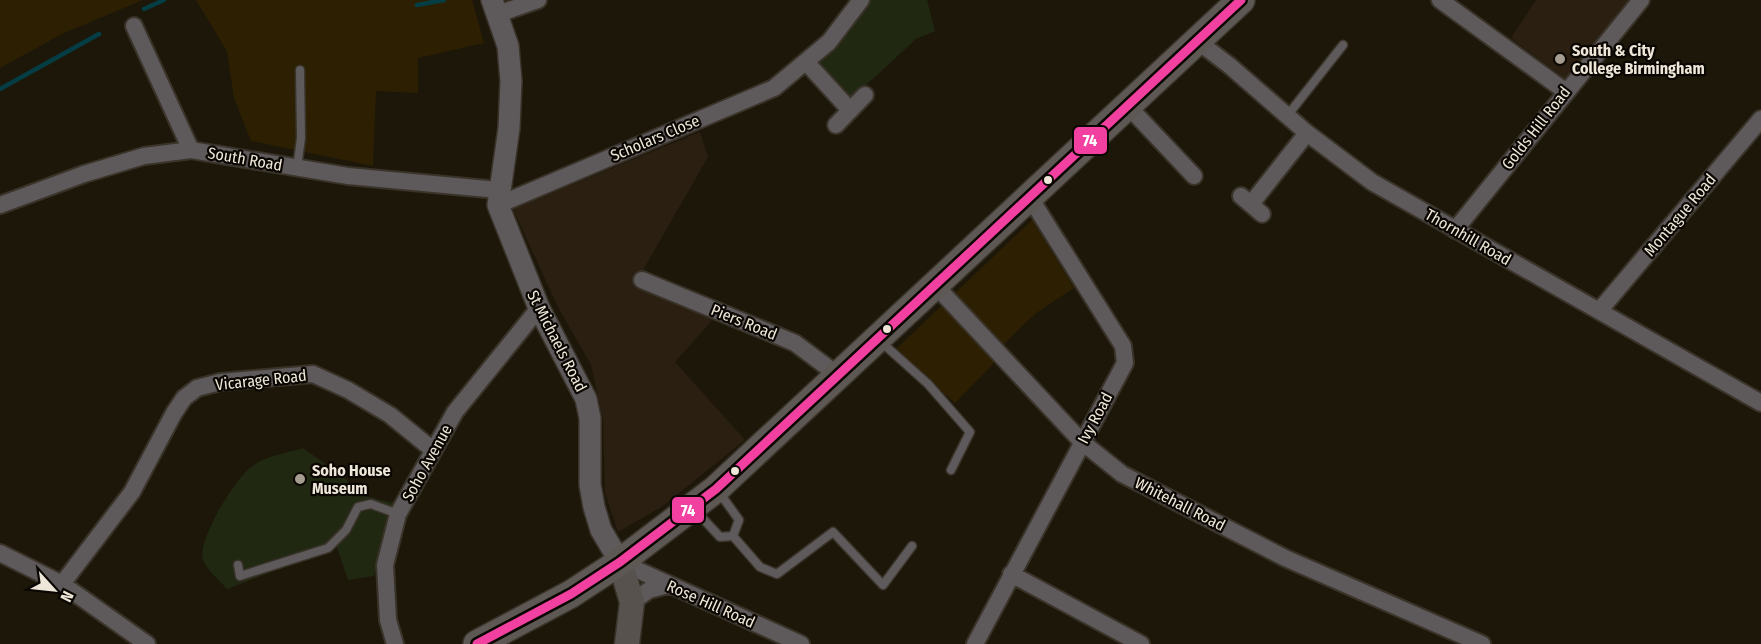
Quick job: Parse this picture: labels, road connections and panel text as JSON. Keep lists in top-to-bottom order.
{
  "streets": {
    "street": [
      "Golds Hill Road",
      "Scholars Close",
      "South Road",
      "Montague Road",
      "Thornhill Road",
      "Piers Road",
      "St Michaels Road",
      "Vicarage Road",
      "Ivy Road",
      "Soho Avenue",
      "Whitehall Road",
      "Rose Hill Road"
    ]
  },
  "crossings": [
    ["Golds Hill Road", "Thornhill Road"],
    ["Scholars Close", "South Road"],
    ["Scholars Close", "St Michaels Road"],
    ["South Road", "St Michaels Road"],
    ["Montague Road", "Thornhill Road"],
    ["St Michaels Road", "Soho Avenue"],
    ["St Michaels Road", "Rose Hill Road"],
    ["Vicarage Road", "Soho Avenue"],
    ["Ivy Road", "Whitehall Road"]
  ],
  "places": ["South & City College Birmingham", "Soho House Museum"],
  "lines": ["transit line 74"],
  "north": "bottom right"
}
